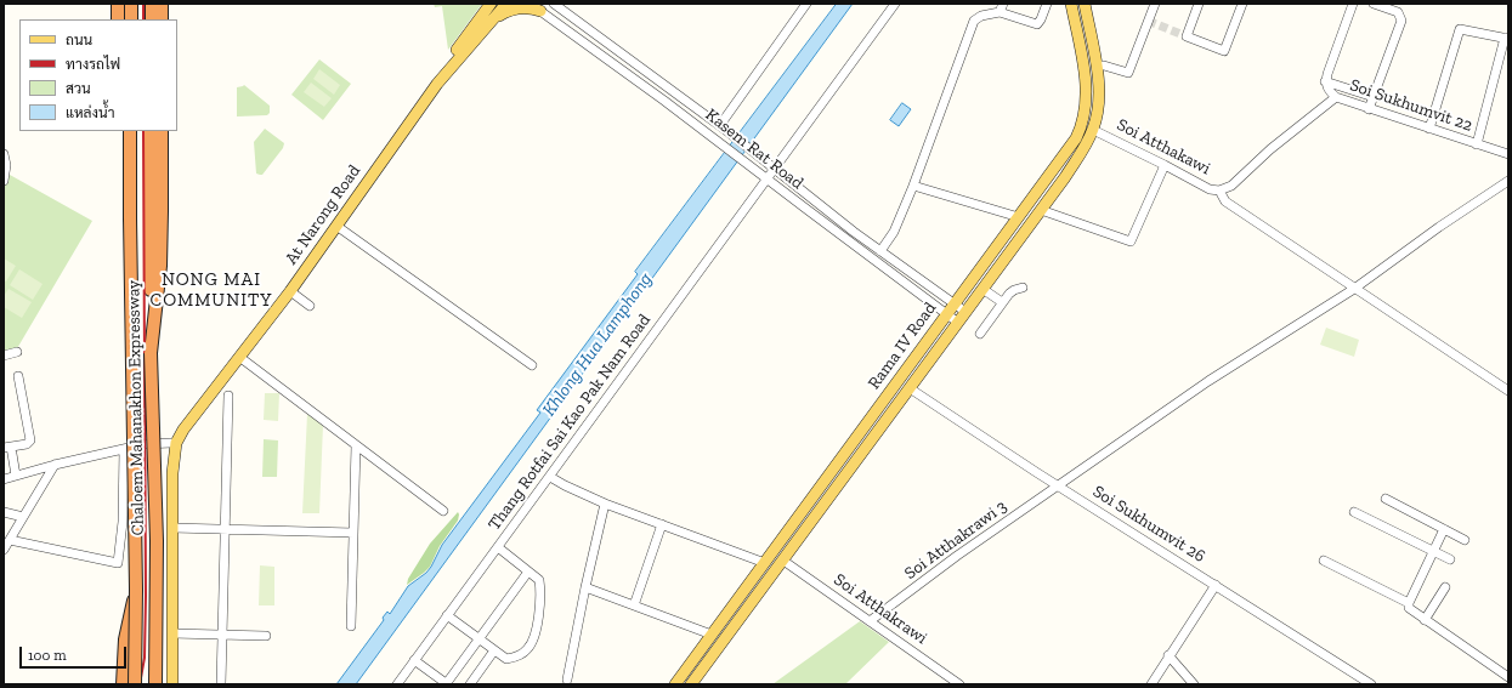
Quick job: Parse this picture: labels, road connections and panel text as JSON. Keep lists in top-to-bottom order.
{
  "streets": {
    "highway": ["Chaloem Mahanakhon Expressway"],
    "main road": ["At Narong Road", "Rama IV Road"],
    "street": [
      "Soi Sukhumvit 22",
      "Soi Atthakawi",
      "Kasem Rat Road",
      "Thang Rotfai Sai Kao Pak Nam Road",
      "Soi Sukhumvit 26",
      "Soi Atthakrawi 3",
      "Soi Atthakrawi"
    ]
  },
  "crossings": [
    ["Soi Sukhumvit 22", "Soi Atthakawi"],
    ["Soi Atthakawi", "Rama IV Road"],
    ["Kasem Rat Road", "Rama IV Road"],
    ["Kasem Rat Road", "Thang Rotfai Sai Kao Pak Nam Road"],
    ["Rama IV Road", "Soi Sukhumvit 26"],
    ["Rama IV Road", "Soi Atthakrawi"],
    ["Soi Sukhumvit 26", "Soi Atthakrawi 3"],
    ["Soi Atthakrawi 3", "Soi Atthakrawi"]
  ],
  "districts": ["NONG MAI COMMUNITY"],
  "water": ["Khlong Hua Lamphong"],
  "legend": [
    "ถนน",
    "ทางรถไฟ",
    "สวน",
    "แหล่งน้ำ"
  ],
  "scale_bar": "100 m"
}
